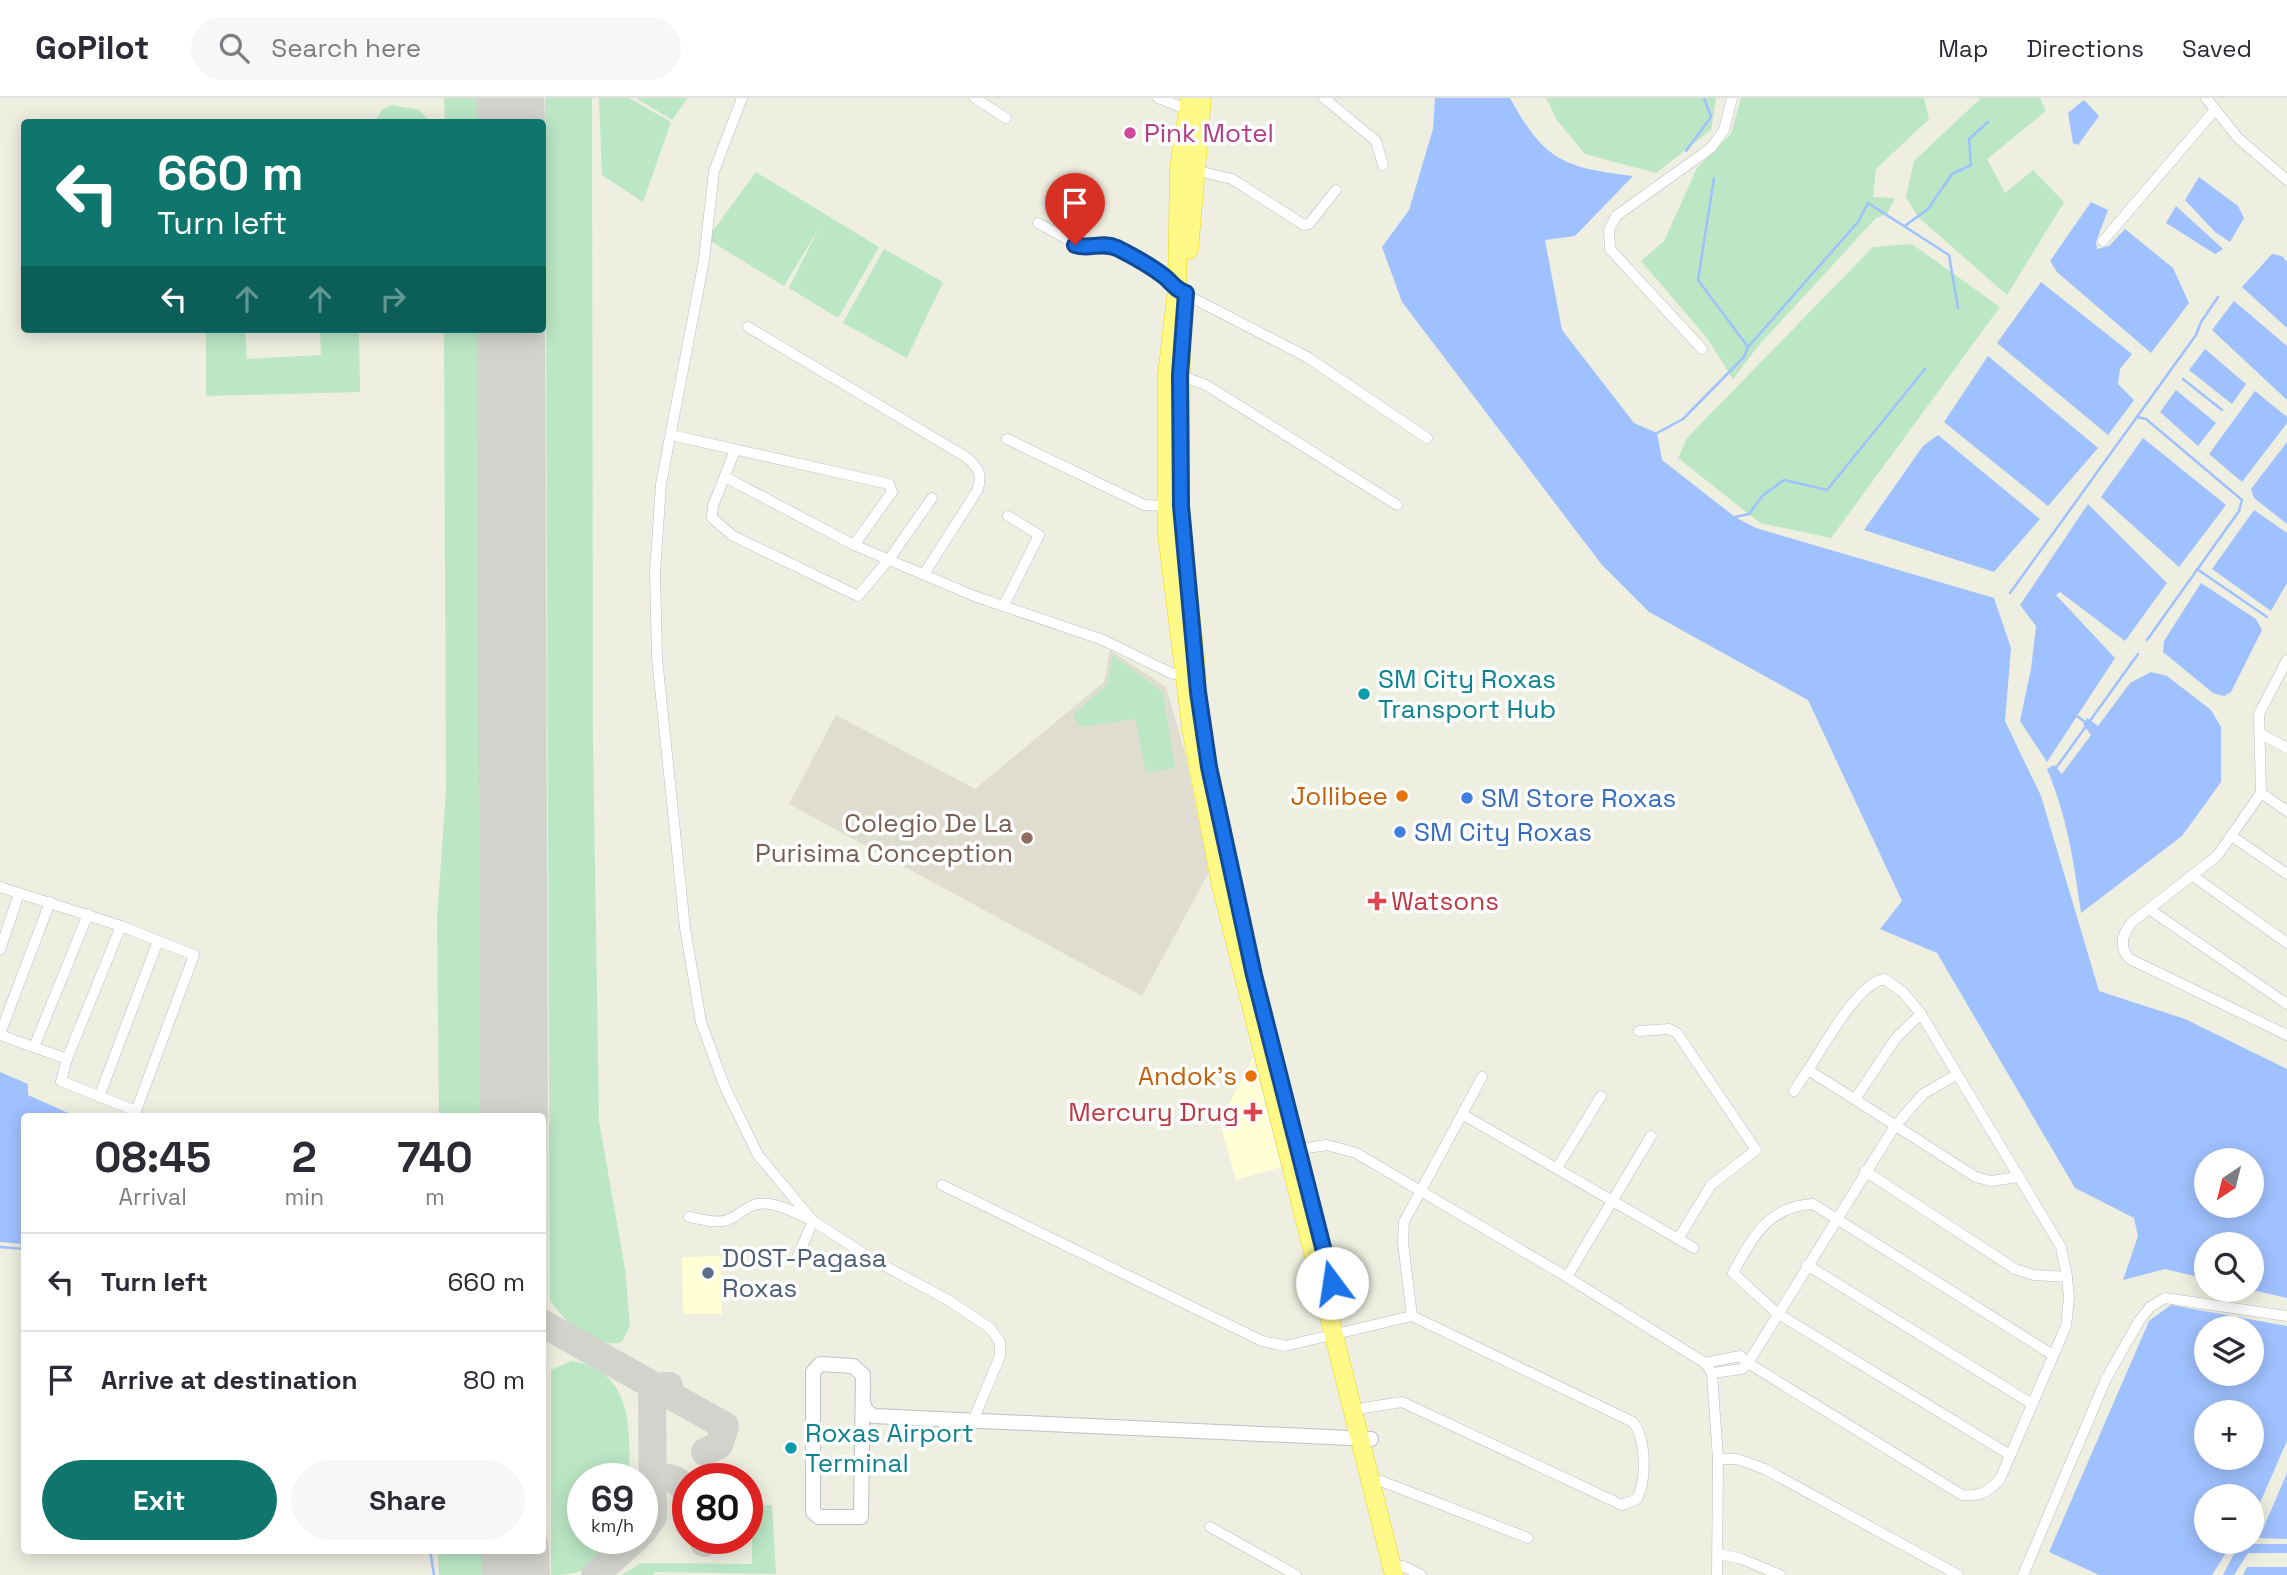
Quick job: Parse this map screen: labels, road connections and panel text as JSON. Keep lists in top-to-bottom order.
{
  "places": {
    "other": [
      "Pink Motel",
      "SM City Roxas Transport Hub",
      "Jollibee",
      "SM Store Roxas",
      "SM City Roxas",
      "Colegio De La Purisima Conception",
      "Andok's",
      "DOST-Pagasa Roxas",
      "Roxas Airport Terminal"
    ],
    "health": ["Watsons", "Mercury Drug"]
  },
  "north": "bottom left",
  "page": {
    "header": "GoPilot",
    "search": "Search here",
    "nav": ["Map", "Directions", "Saved"],
    "turn": ["660 m", "Turn left"],
    "eta": [
      "08:45",
      "Arrival",
      "2",
      "min",
      "740",
      "m"
    ],
    "map_buttons": ["+", "−"],
    "list": [
      {
        "name": "Turn left",
        "value": "660 m"
      },
      {
        "name": "Arrive at destination",
        "value": "80 m"
      }
    ],
    "buttons": ["Exit", "Share"],
    "speed": "69 km/h",
    "limit": "80"
  }
}
